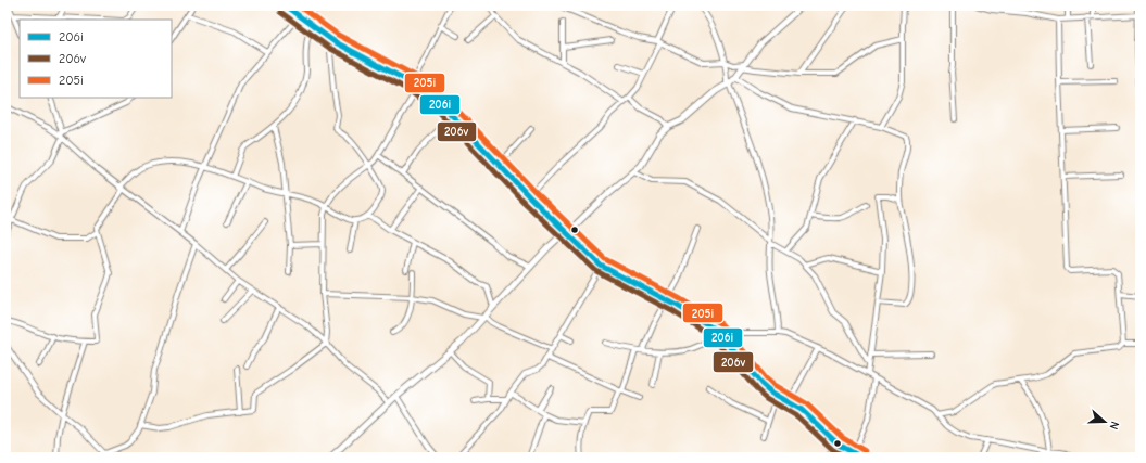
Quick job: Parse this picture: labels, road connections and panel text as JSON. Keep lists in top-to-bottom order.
{
  "lines": ["transit line 206i", "transit line 205i", "transit line 206v"],
  "legend": ["206i", "206v", "205i"],
  "north": "right"
}
